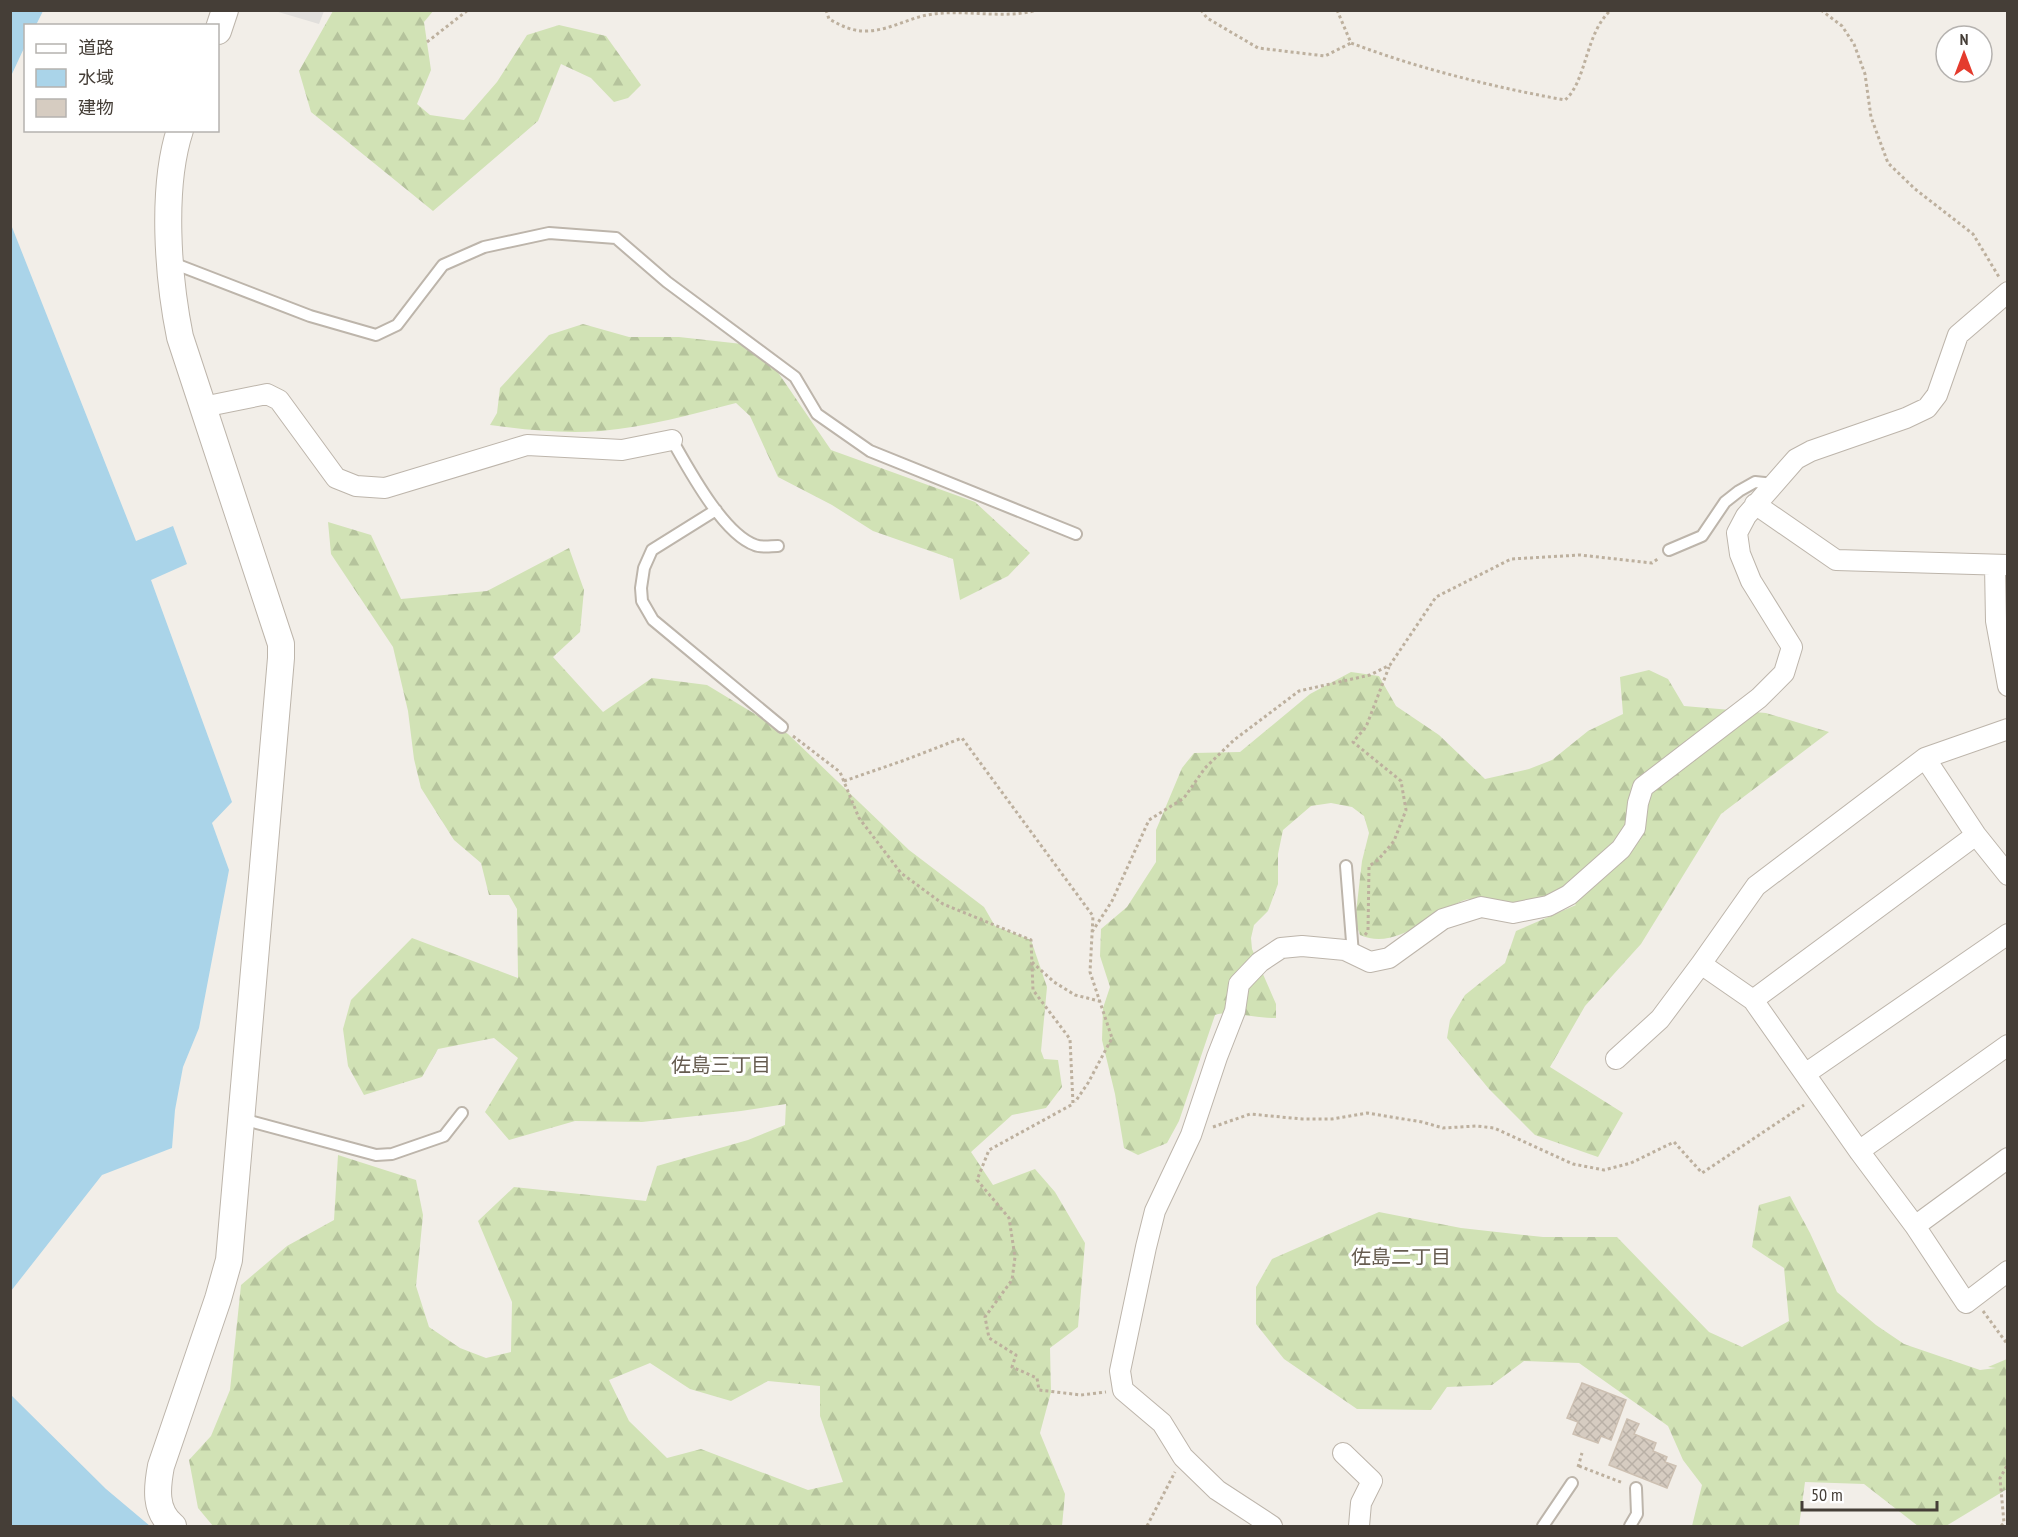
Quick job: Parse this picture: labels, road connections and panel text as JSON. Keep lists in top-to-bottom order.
{
  "districts": ["佐島三丁目", "佐島二丁目"],
  "legend": ["道路", "水域", "建物"],
  "scale_bar": "50 m",
  "north": "top"
}
